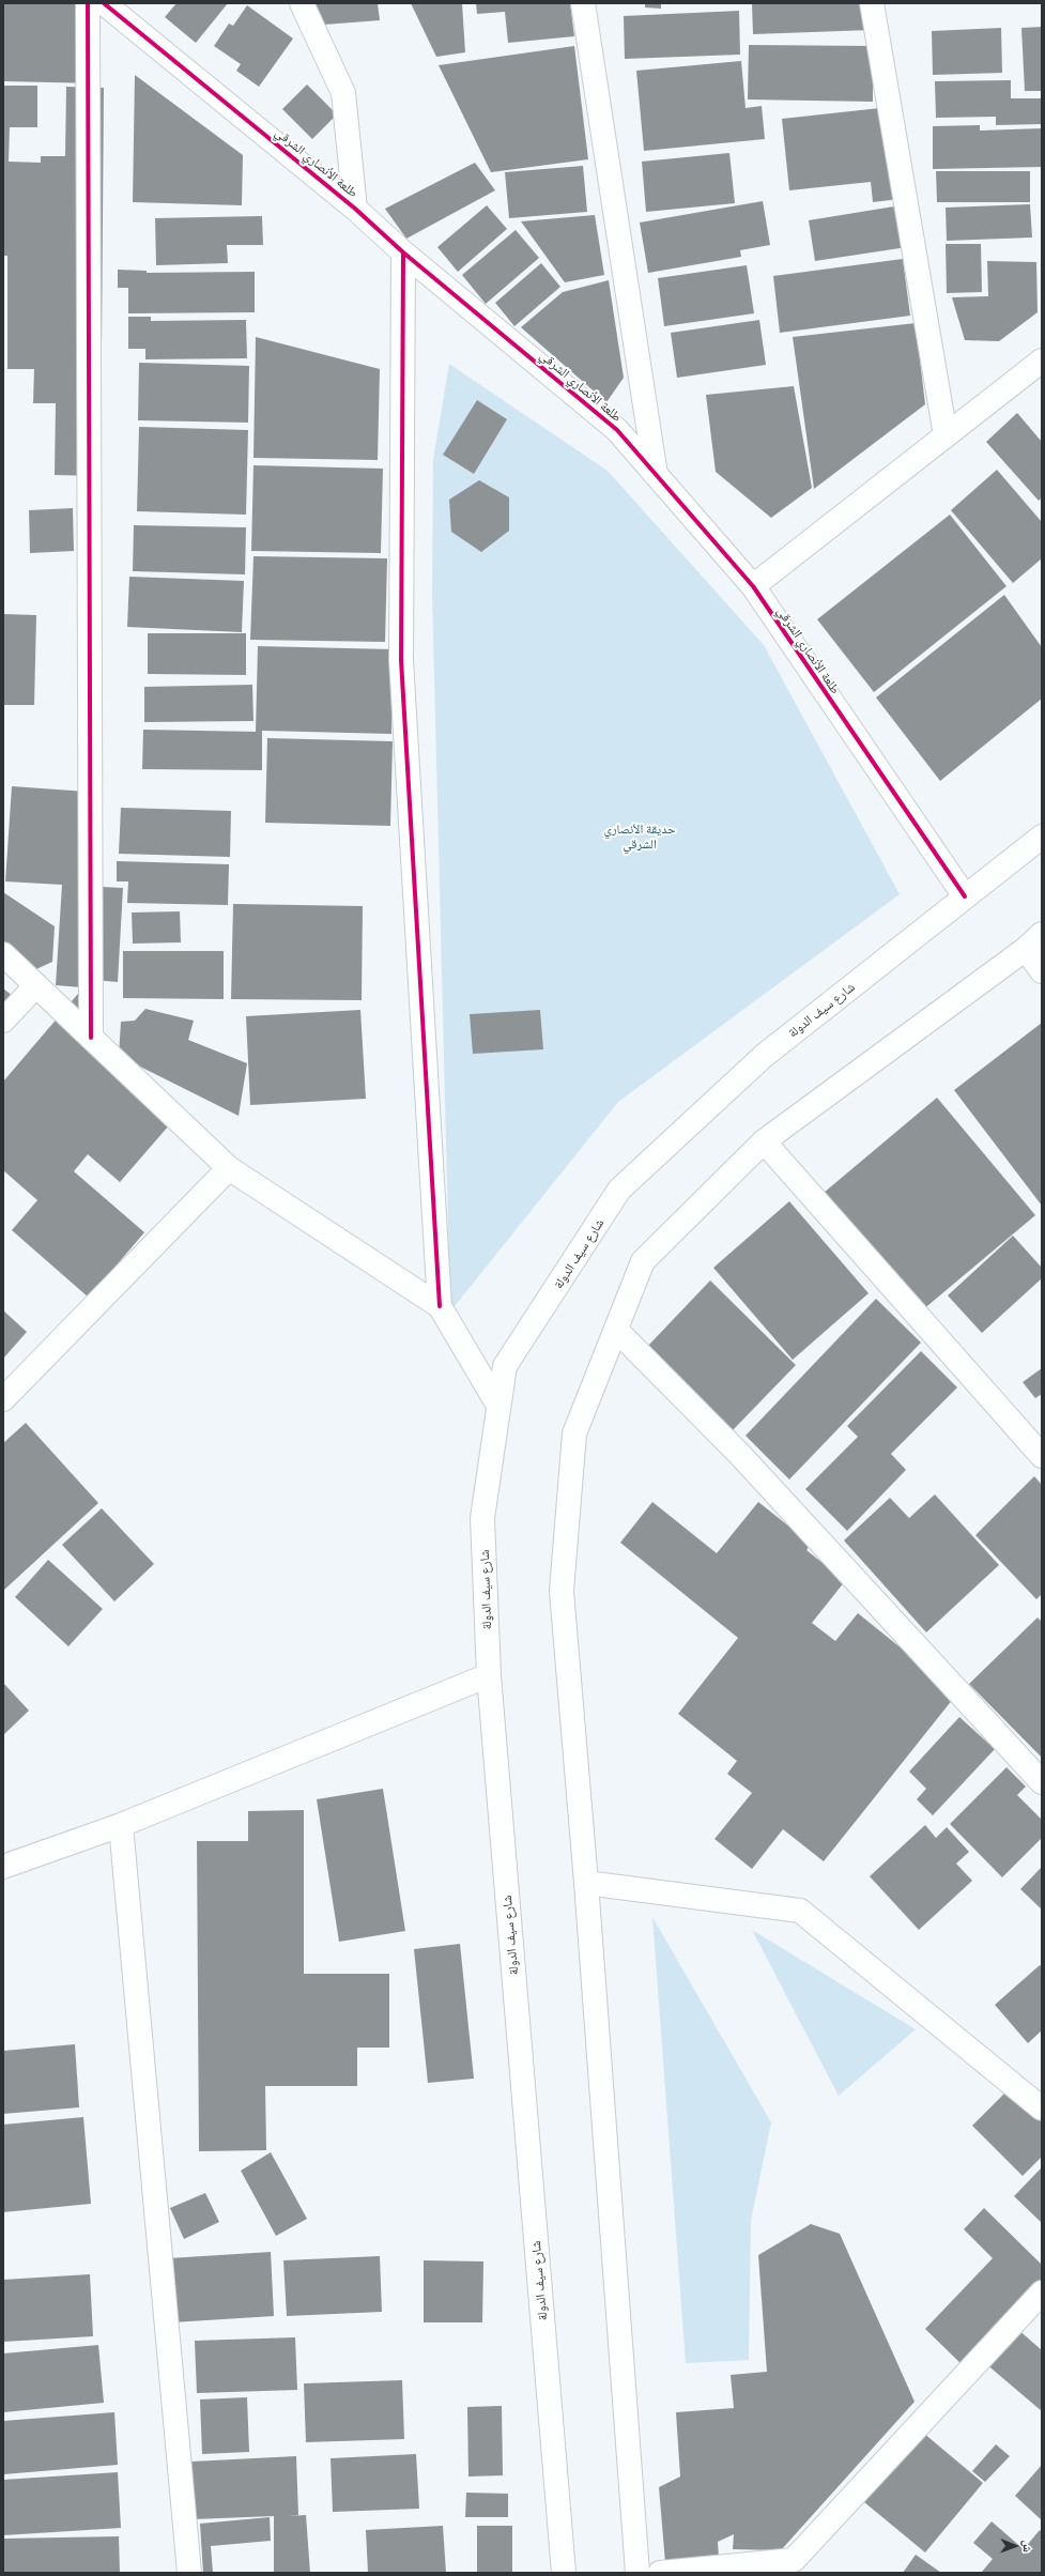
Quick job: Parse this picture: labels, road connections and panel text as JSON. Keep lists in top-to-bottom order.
{
  "streets": {
    "street": ["طلعة الأنصاري الشرقي", "شارع سيف الدولة"]
  },
  "crossings": [
    ["طلعة الأنصاري الشرقي", "شارع سيف الدولة"]
  ],
  "parks": ["حديقة الأنصاري الشرقي"],
  "north": "right"
}
